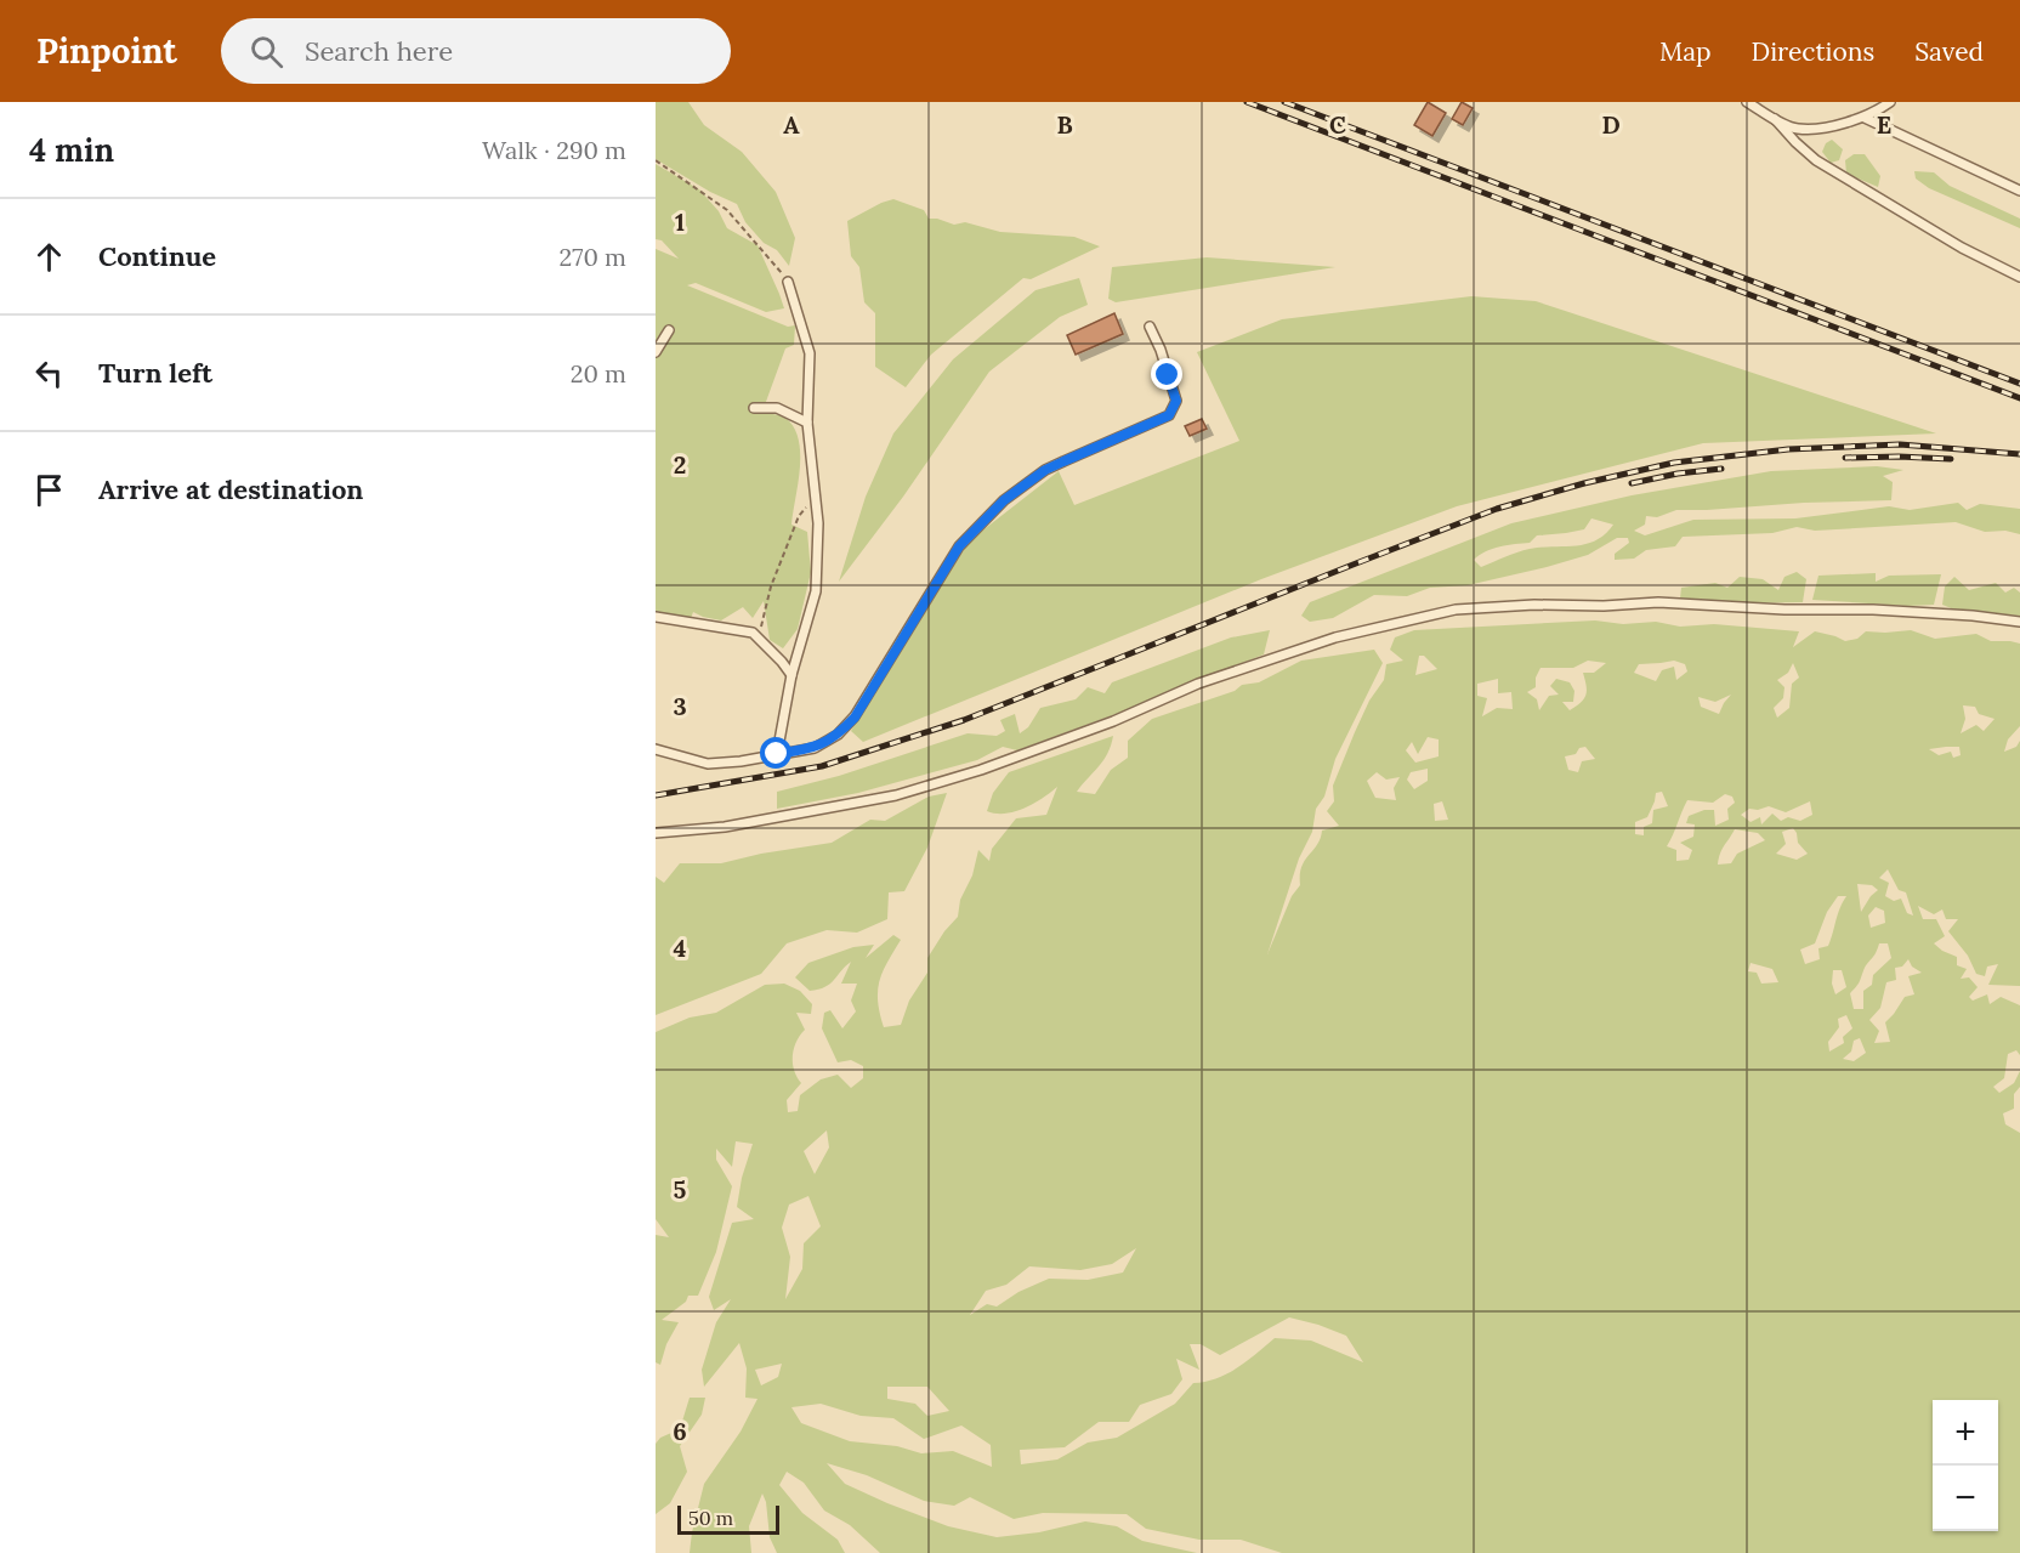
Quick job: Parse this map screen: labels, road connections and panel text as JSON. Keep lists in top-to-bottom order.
{
  "scale_bar": "50 m",
  "page": {
    "header": "Pinpoint",
    "search": "Search here",
    "nav": ["Map", "Directions", "Saved"],
    "heading": ["4 min", "Walk · 290 m"],
    "list": [
      ["Continue", "270 m"],
      ["Turn left", "20 m"],
      "Arrive at destination"
    ],
    "map_buttons": ["+", "−"],
    "scale": "50 m"
  },
  "grid": {
    "columns": [
      "A",
      "B",
      "C",
      "D",
      "E"
    ],
    "rows": [
      "1",
      "2",
      "3",
      "4",
      "5",
      "6"
    ]
  }
}
